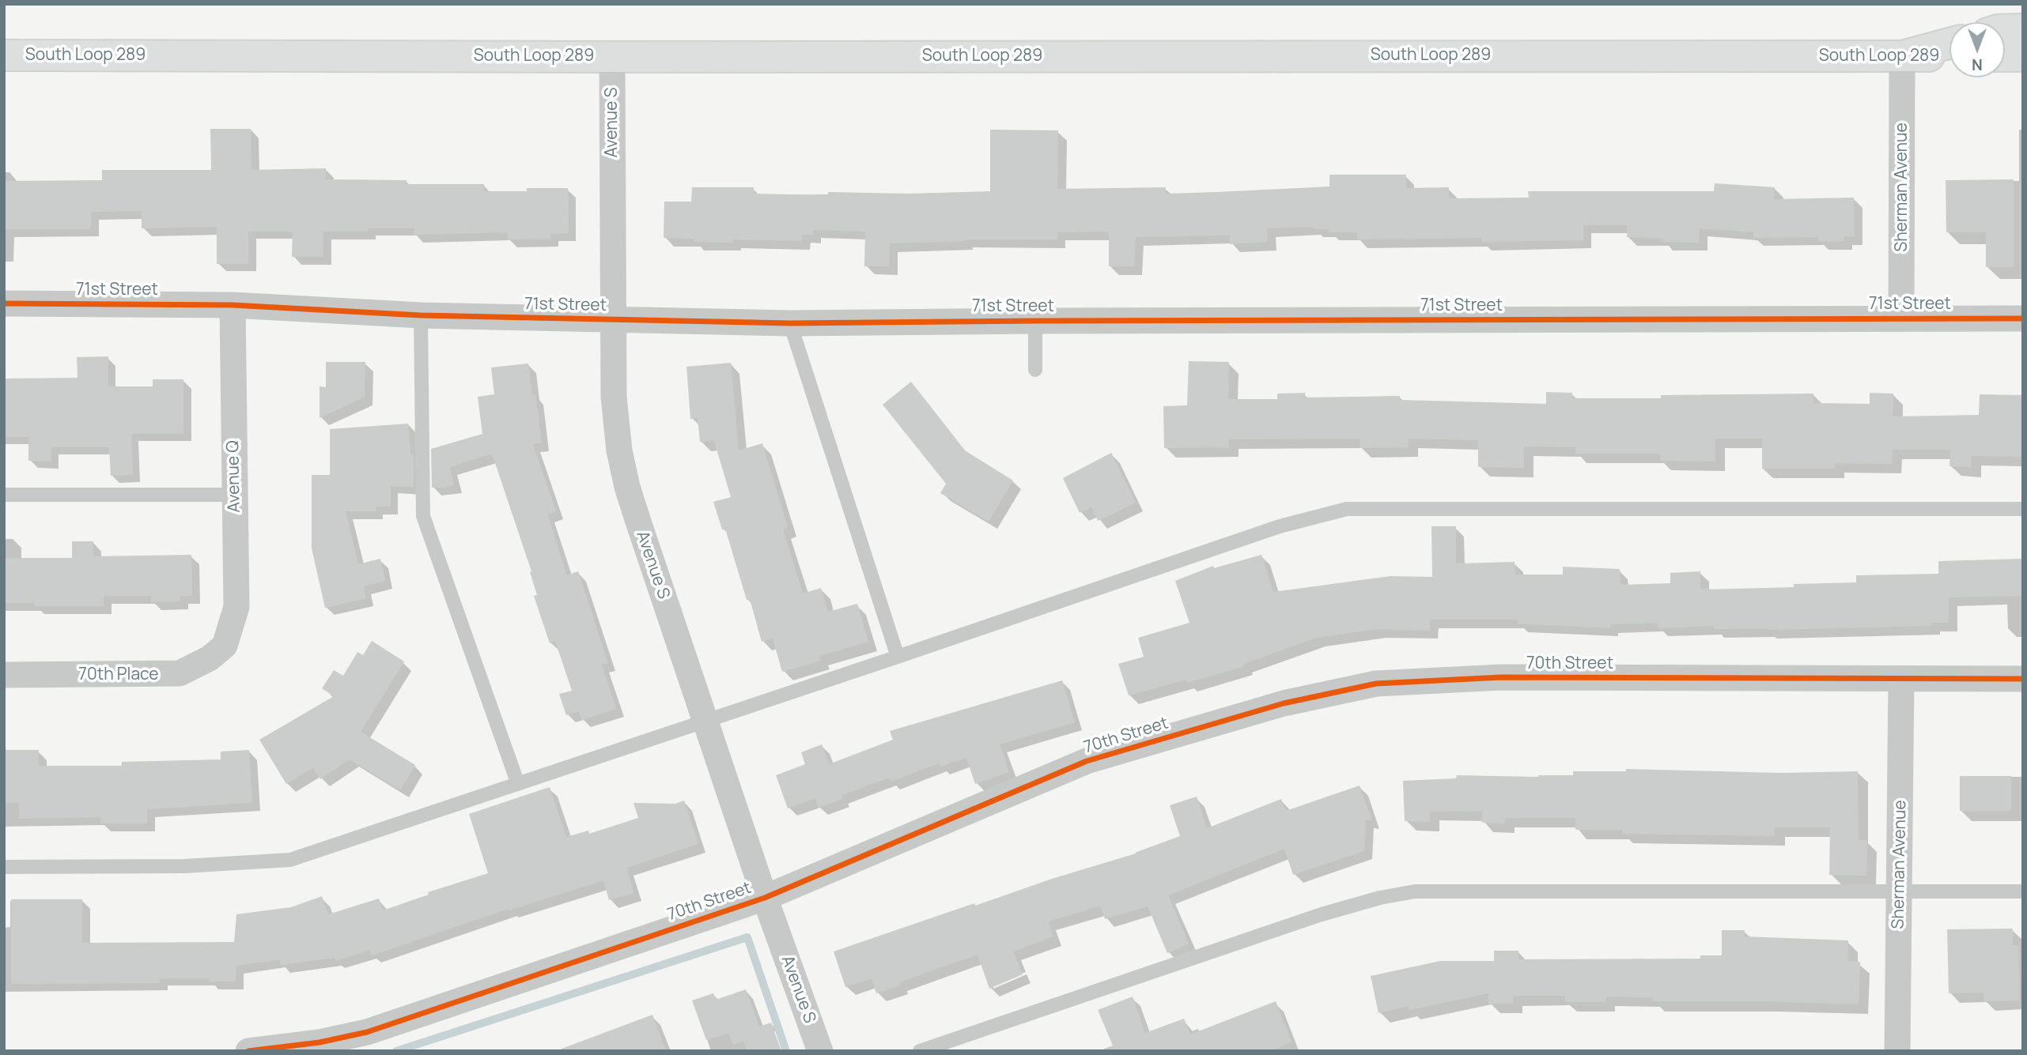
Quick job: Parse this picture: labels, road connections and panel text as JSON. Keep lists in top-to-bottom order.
{
  "streets": {
    "main road": ["South Loop 289"],
    "street": [
      "Avenue S",
      "Sherman Avenue",
      "71st Street",
      "Avenue Q",
      "70th Street",
      "70th Place"
    ]
  },
  "crossings": [
    ["South Loop 289", "Avenue S"],
    ["South Loop 289", "Sherman Avenue"],
    ["Avenue S", "71st Street"],
    ["Avenue S", "70th Street"],
    ["Sherman Avenue", "71st Street"],
    ["Sherman Avenue", "70th Street"],
    ["71st Street", "Avenue Q"],
    ["Avenue Q", "70th Place"]
  ],
  "north": "bottom"
}
